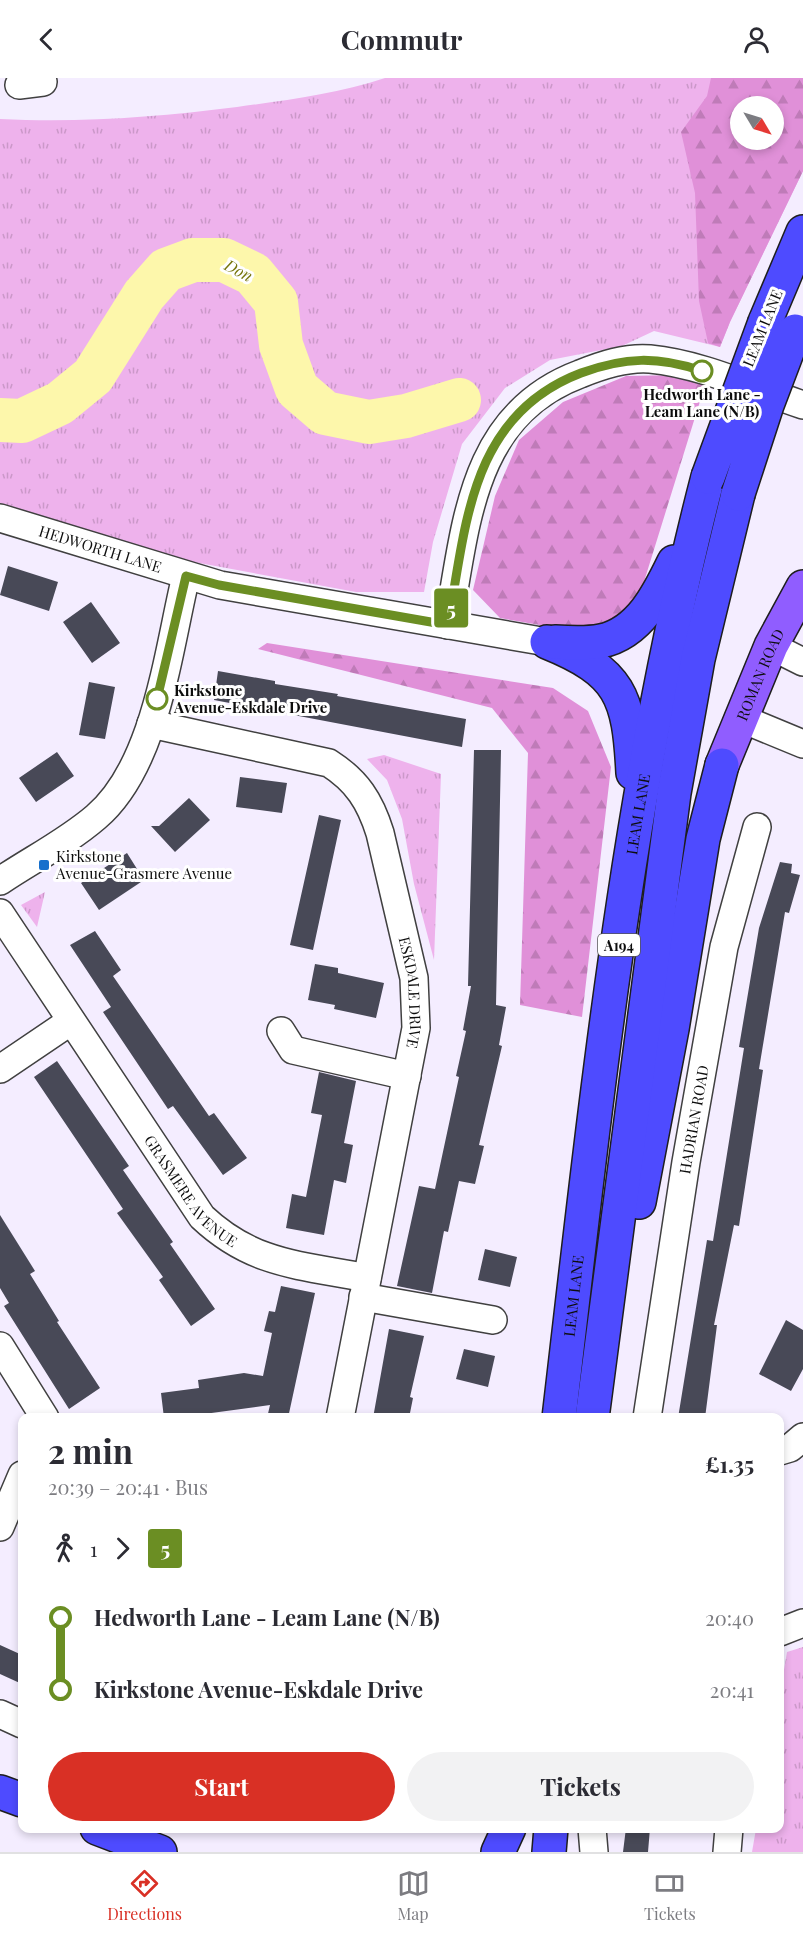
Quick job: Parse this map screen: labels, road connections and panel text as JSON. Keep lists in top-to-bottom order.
{
  "streets": {
    "highway": ["LEAM LANE", "A194"],
    "main road": ["ROMAN ROAD"],
    "street": [
      "HEDWORTH LANE",
      "ESKDALE DRIVE",
      "HADRIAN ROAD",
      "GRASMERE AVENUE"
    ]
  },
  "crossings": [
    ["LEAM LANE", "A194"],
    ["HEDWORTH LANE", "A194"],
    ["ESKDALE DRIVE", "GRASMERE AVENUE"]
  ],
  "water": ["Don"],
  "places": {
    "other": ["Hedworth Lane - Leam Lane (N/B)", "Kirkstone Avenue-Eskdale Drive"],
    "transit": ["Kirkstone Avenue-Grasmere Avenue"]
  },
  "lines": ["bus line 5"],
  "north": "bottom right",
  "page": {
    "header": "Commutr",
    "on_map": "5",
    "heading": ["2 min", "20:39 – 20:41 · Bus", "£1.35"],
    "legs": ["1", "5"],
    "list": [
      {
        "name": "Hedworth Lane - Leam Lane (N/B)",
        "value": "20:40"
      },
      {
        "name": "Kirkstone Avenue-Eskdale Drive",
        "value": "20:41"
      }
    ],
    "buttons": ["Start", "Tickets"],
    "tabs": ["Directions", "Map", "Tickets"]
  }
}
